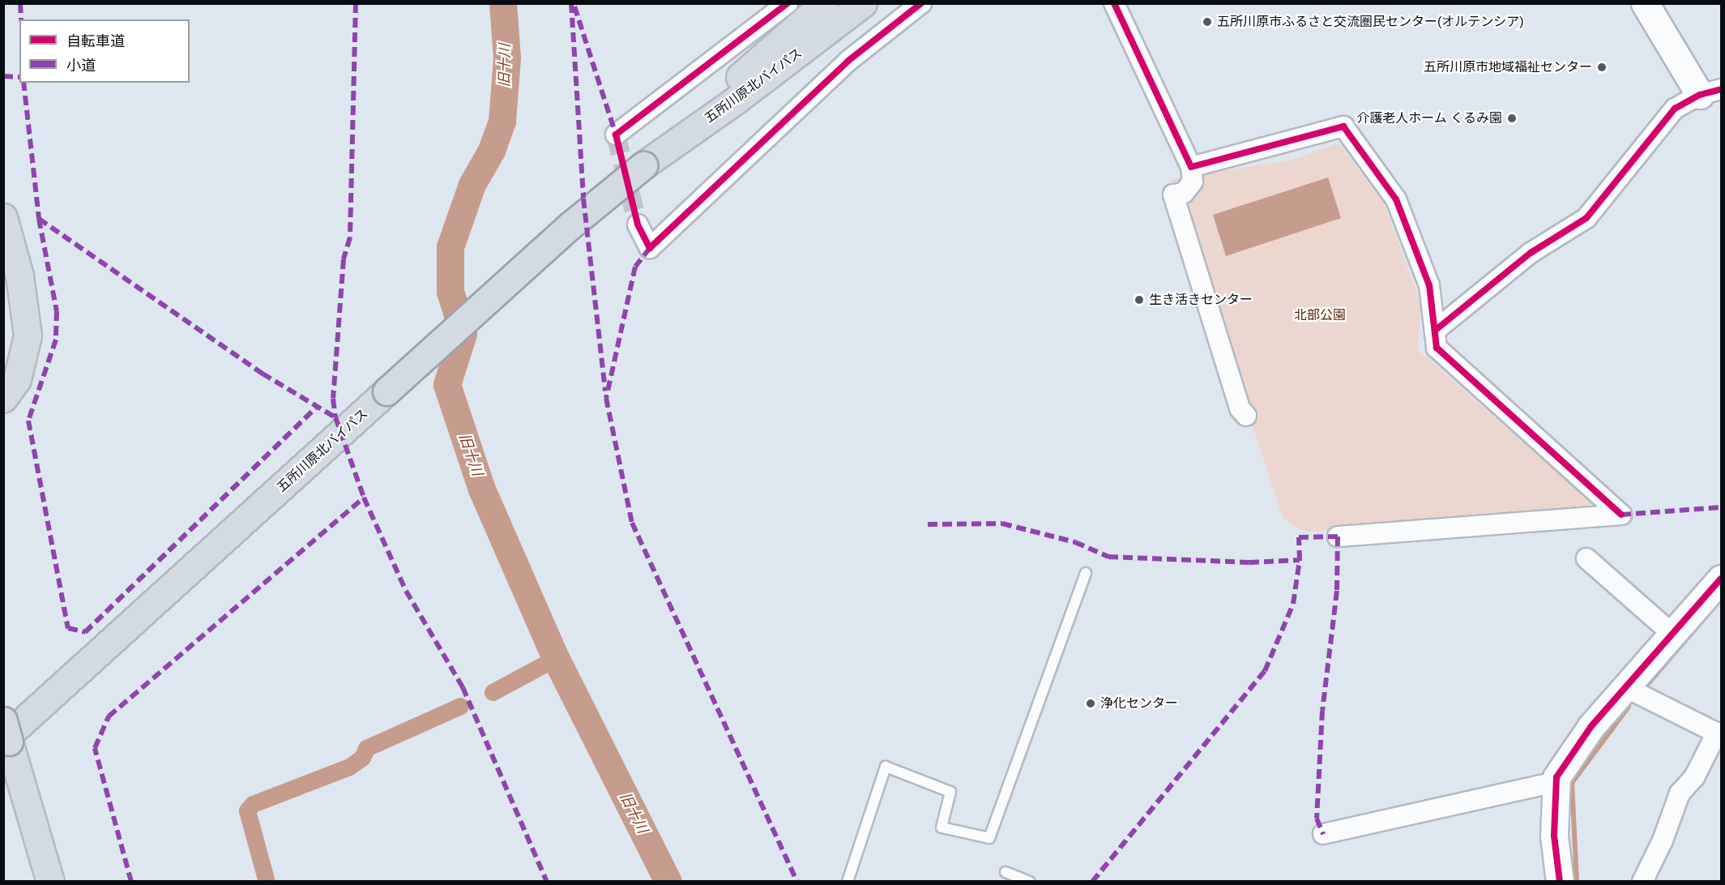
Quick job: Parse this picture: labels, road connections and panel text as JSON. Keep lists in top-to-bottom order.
{
  "streets": {
    "highway": ["五所川原北バイパス"]
  },
  "water": ["旧十川"],
  "parks": ["北部公園"],
  "places": [
    "五所川原市ふるさと交流圏民センター(オルテンシア)",
    "五所川原市地域福祉センター",
    "介護老人ホーム くるみ園",
    "生き活きセンター",
    "浄化センター"
  ],
  "legend": ["自転車道", "小道"]
}
